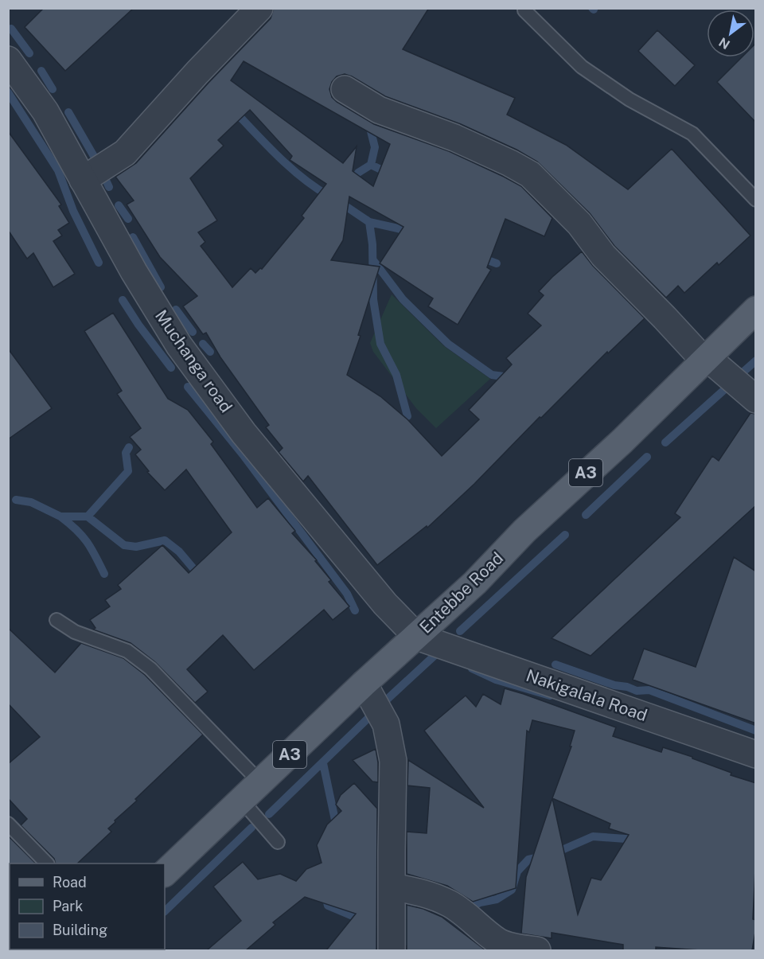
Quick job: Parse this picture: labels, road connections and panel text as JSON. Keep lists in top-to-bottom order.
{
  "streets": {
    "main road": ["A3", "Entebbe Road"],
    "street": ["Muchanga road", "Nakigalala Road"]
  },
  "crossings": [
    ["Muchanga road", "Entebbe Road"],
    ["Muchanga road", "Nakigalala Road"],
    ["Entebbe Road", "Nakigalala Road"]
  ],
  "legend": ["Road", "Park", "Building"],
  "north": "bottom left"
}
